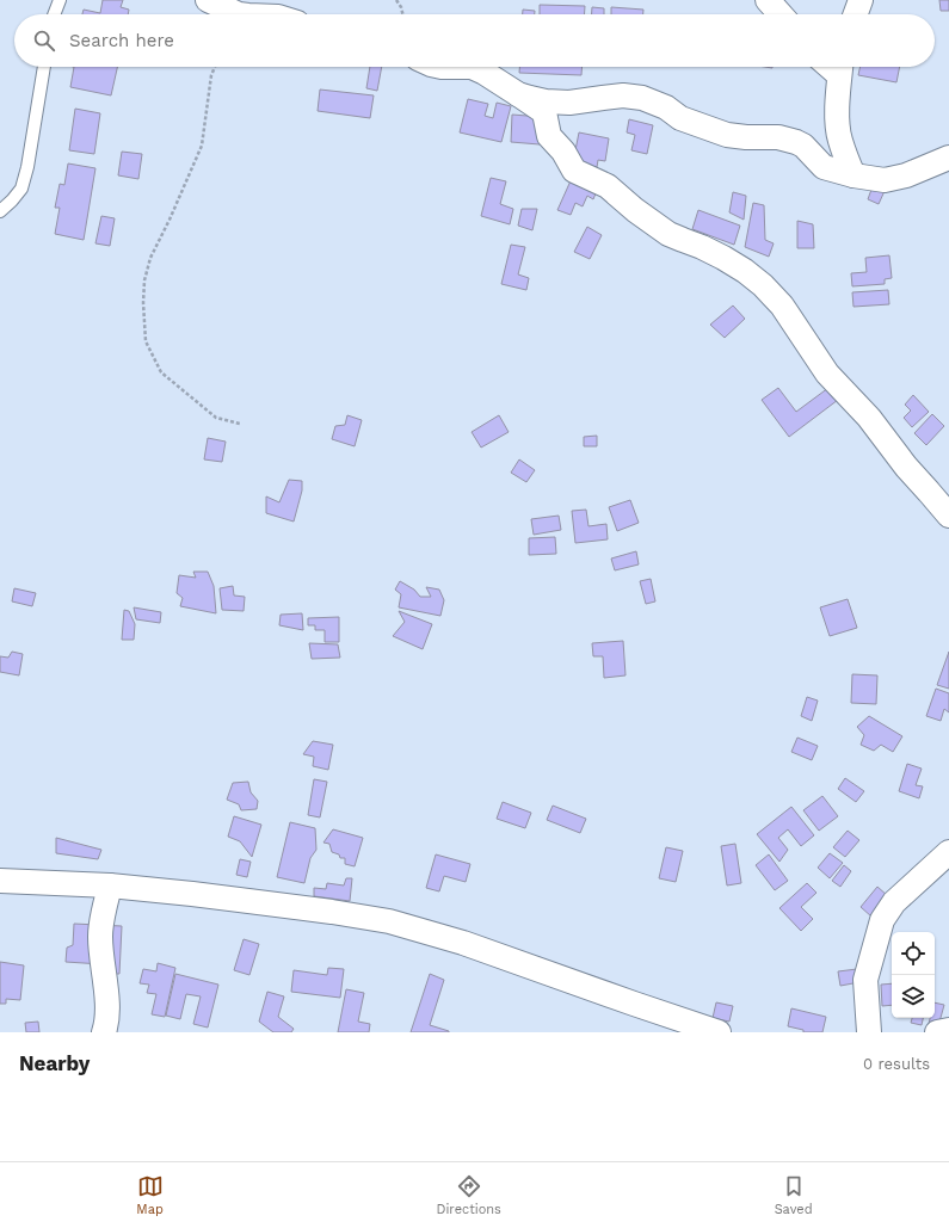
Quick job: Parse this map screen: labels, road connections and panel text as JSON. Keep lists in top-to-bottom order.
{
  "page": {
    "search": "Search here",
    "heading": ["Nearby", "0 results"],
    "nav": ["Map", "Directions", "Saved"]
  }
}
